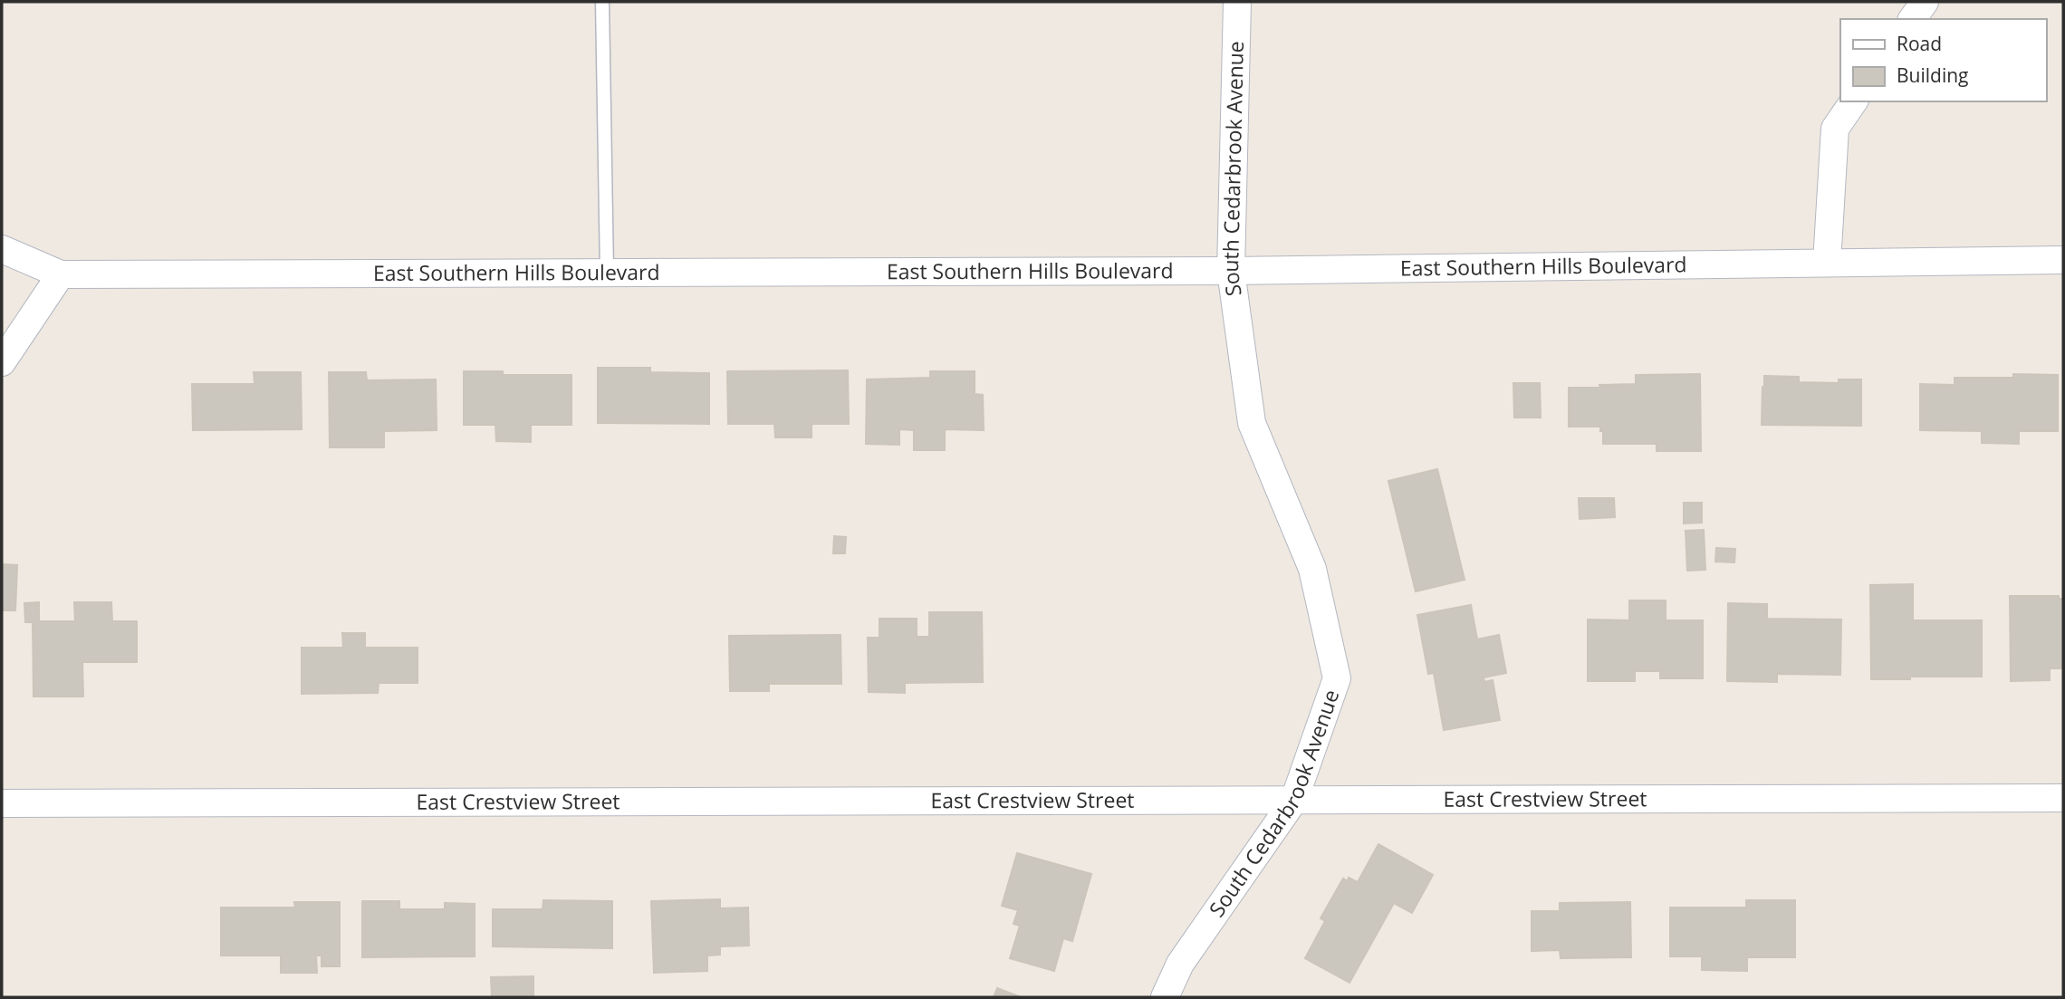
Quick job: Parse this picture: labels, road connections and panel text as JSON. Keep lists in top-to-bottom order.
{
  "streets": {
    "street": ["South Cedarbrook Avenue", "East Southern Hills Boulevard", "East Crestview Street"]
  },
  "crossings": [
    ["South Cedarbrook Avenue", "East Southern Hills Boulevard"],
    ["South Cedarbrook Avenue", "East Crestview Street"]
  ],
  "legend": ["Road", "Building"]
}
